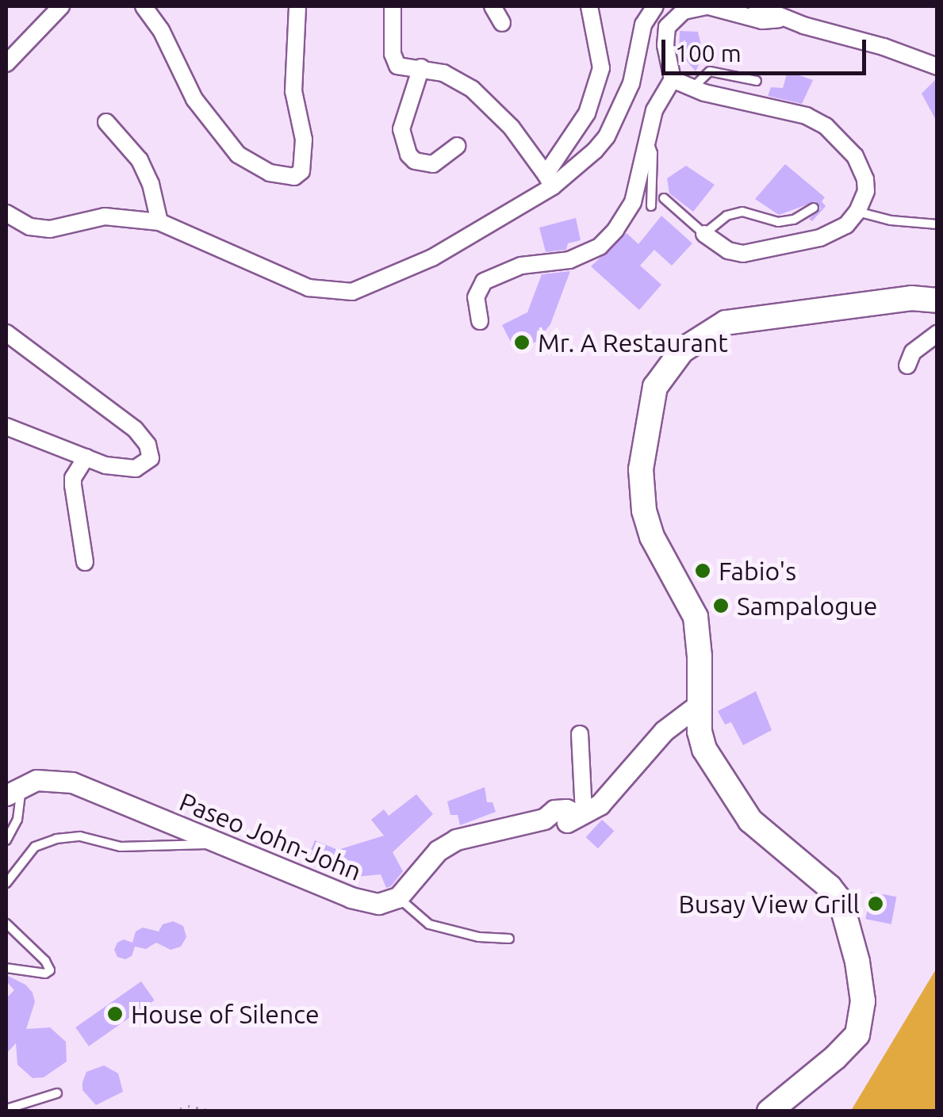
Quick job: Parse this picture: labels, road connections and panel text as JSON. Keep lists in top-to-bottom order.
{
  "streets": {
    "street": ["Paseo John-John"]
  },
  "places": [
    "Mr. A Restaurant",
    "Fabio's",
    "Sampalogue",
    "Busay View Grill",
    "House of Silence"
  ],
  "scale_bar": "100 m"
}
